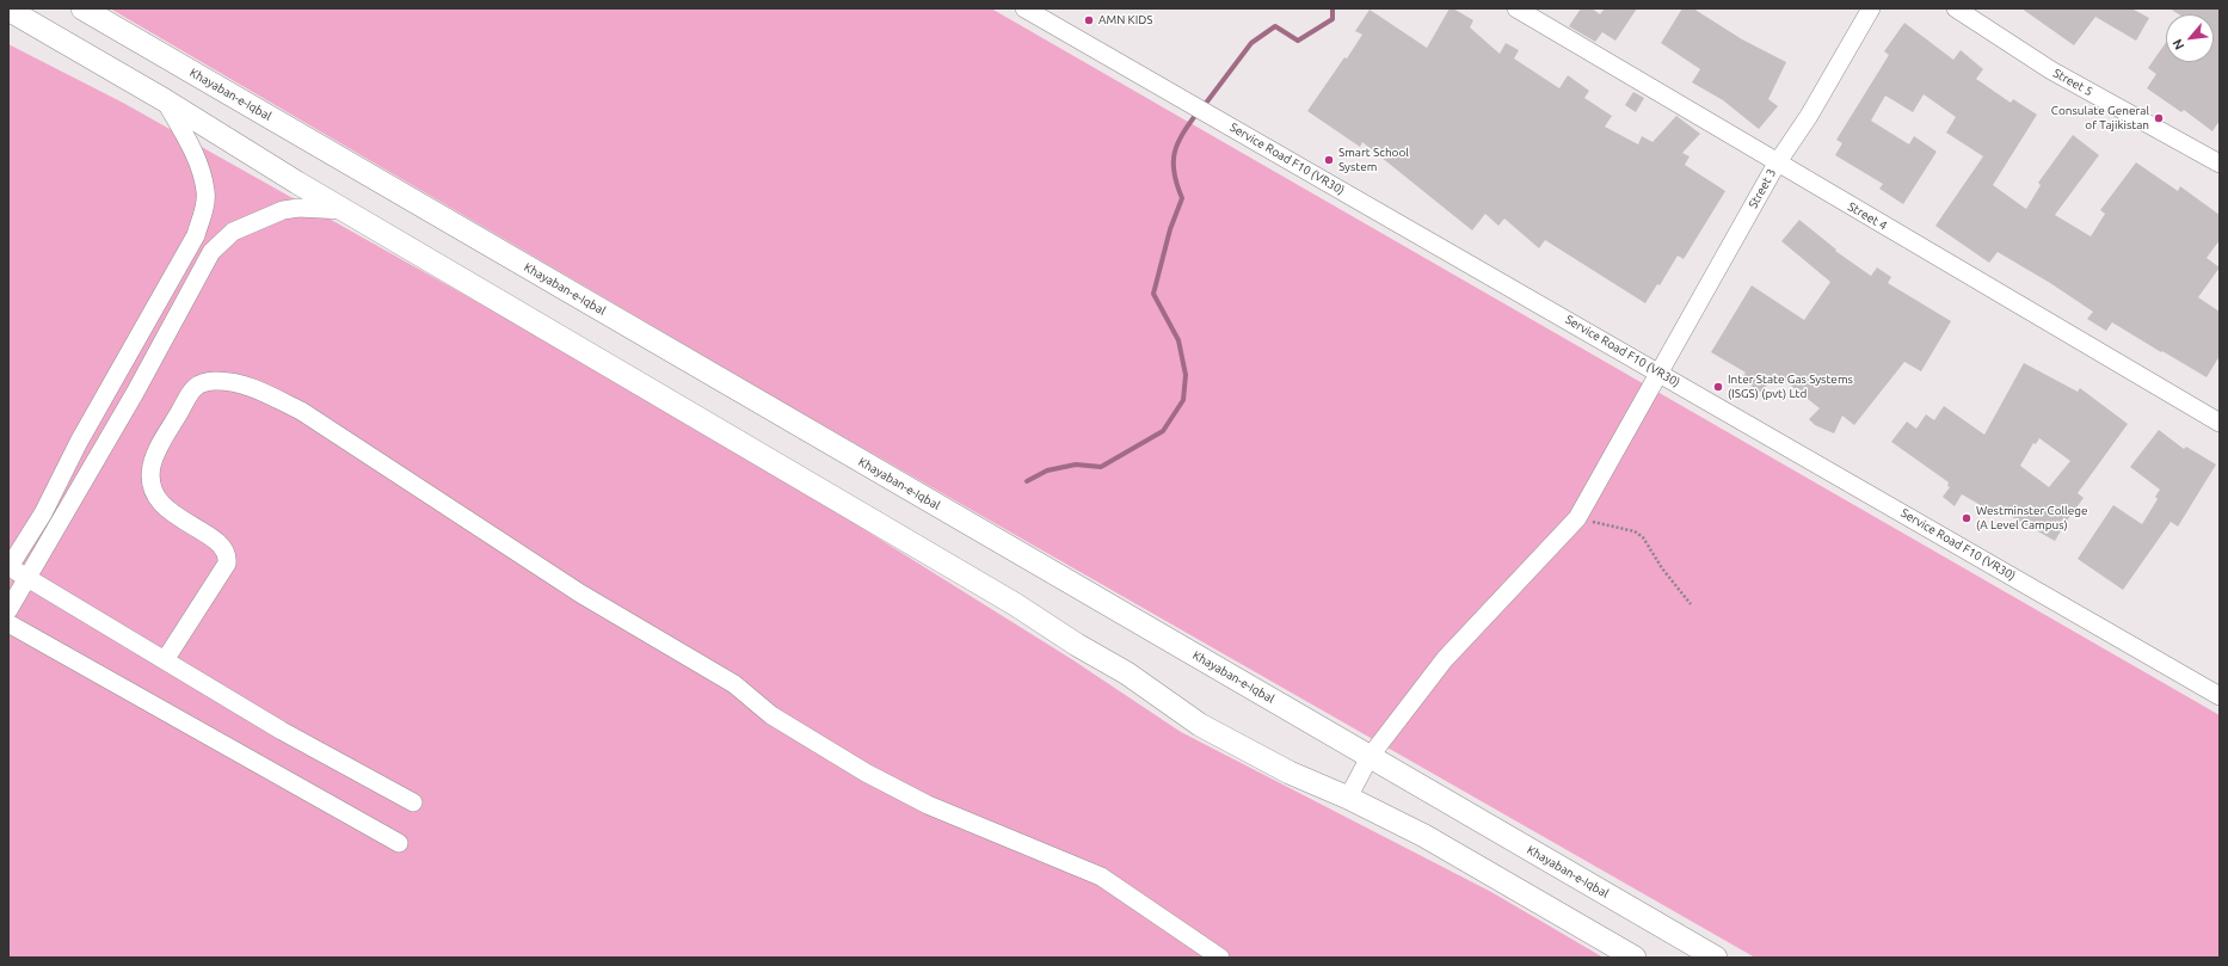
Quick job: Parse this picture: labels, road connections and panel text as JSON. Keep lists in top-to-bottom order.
{
  "streets": {
    "main road": ["Khayaban-e-Iqbal"],
    "street": [
      "Street 5",
      "Service Road F10 (VR30)",
      "Street 3",
      "Street 4"
    ]
  },
  "crossings": [
    ["Khayaban-e-Iqbal", "Street 3"],
    ["Service Road F10 (VR30)", "Street 3"],
    ["Street 3", "Street 4"]
  ],
  "places": [
    "AMN KIDS",
    "Consulate General of Tajikistan",
    "Smart School System",
    "Inter State Gas Systems (ISGS) (pvt) Ltd",
    "Westminster College (A Level Campus)"
  ],
  "north": "bottom left"
}
